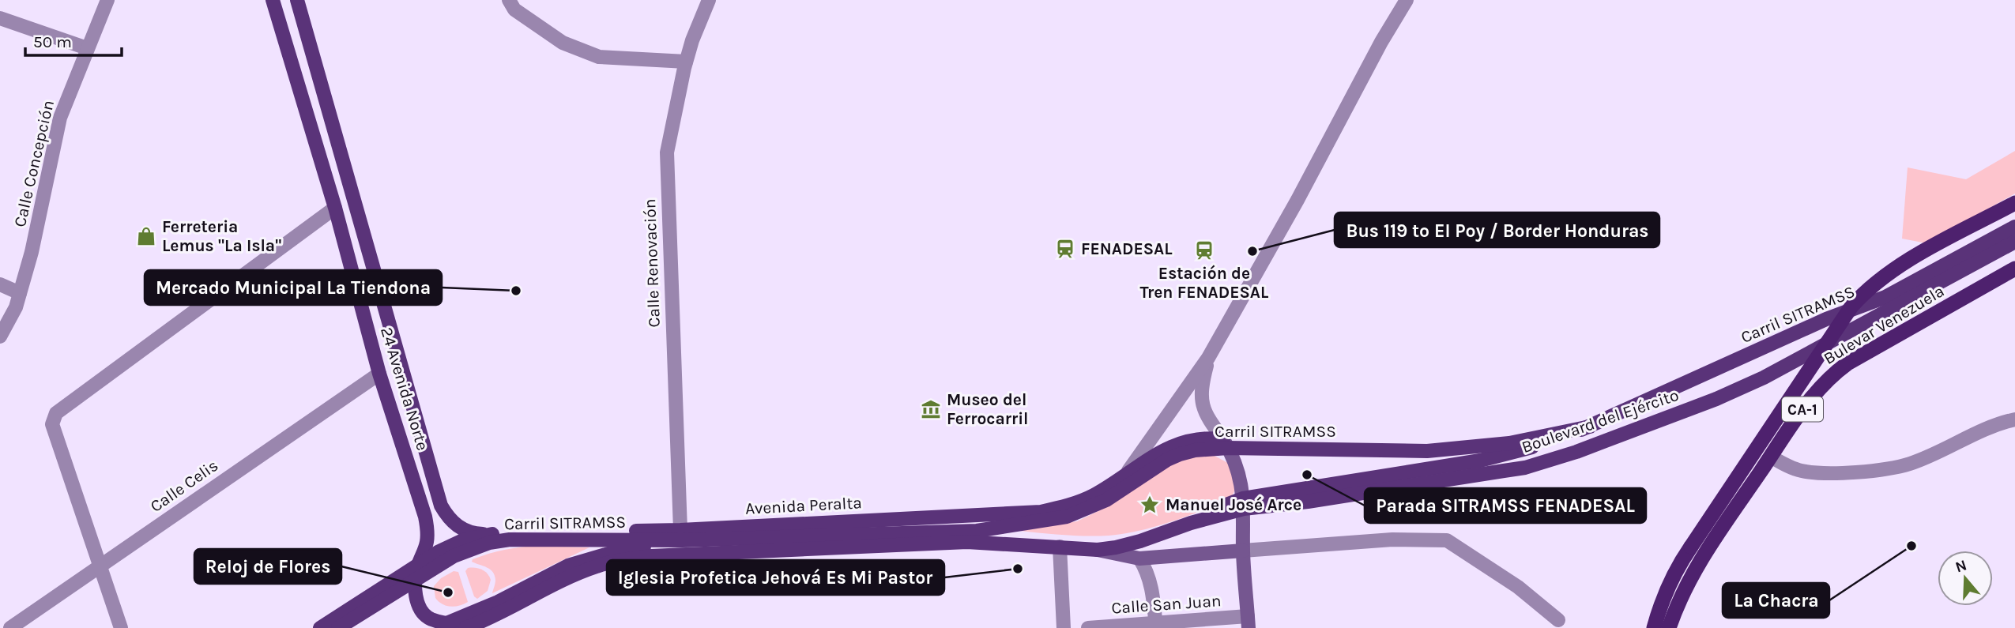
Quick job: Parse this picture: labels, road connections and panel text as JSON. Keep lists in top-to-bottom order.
{
  "streets": {
    "highway": ["Bulevar Venezuela", "CA-1"],
    "main road": [
      "Carril SITRAMSS",
      "24 Avenida Norte",
      "Boulevard del Ejército",
      "Avenida Peralta"
    ],
    "street": [
      "Calle Concepción",
      "Calle Renovación",
      "Calle Celis",
      "Calle San Juan"
    ]
  },
  "crossings": [
    ["Calle Renovación", "Carril SITRAMSS"],
    ["Calle Renovación", "Avenida Peralta"],
    ["Carril SITRAMSS", "24 Avenida Norte"],
    ["Carril SITRAMSS", "Boulevard del Ejército"],
    ["Carril SITRAMSS", "Avenida Peralta"],
    ["24 Avenida Norte", "Calle Celis"],
    ["24 Avenida Norte", "Avenida Peralta"]
  ],
  "places": {
    "shop": ["Ferreteria Lemus \"La Isla\""],
    "station": ["FENADESAL", "Estación de Tren FENADESAL"],
    "other": [
      "Bus 119 to El Poy / Border Honduras",
      "Mercado Municipal La Tiendona",
      "Parada SITRAMSS FENADESAL",
      "La Chacra",
      "Iglesia Profetica Jehová Es Mi Pastor",
      "Reloj de Flores"
    ],
    "museum": ["Museo del Ferrocarril"],
    "place": ["Manuel José Arce"]
  },
  "scale_bar": "50 m",
  "north": "top"
}
